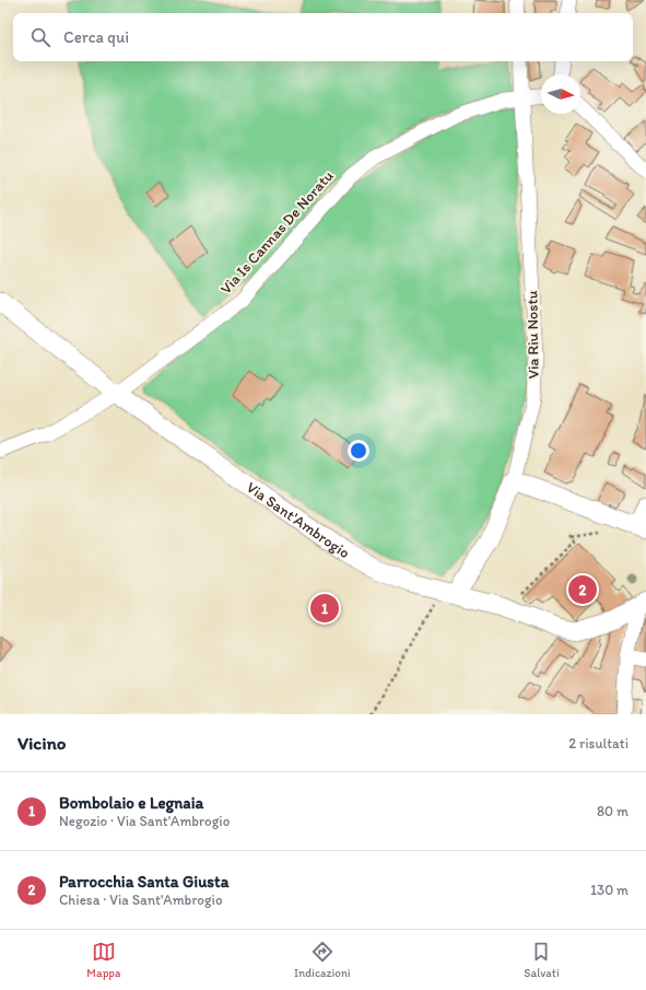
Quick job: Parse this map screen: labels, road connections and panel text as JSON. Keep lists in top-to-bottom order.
{
  "streets": {
    "street": ["Via Is Cannas De Noratu", "Via Riu Nostu", "Via Sant'Ambrogio"]
  },
  "crossings": [
    ["Via Is Cannas De Noratu", "Via Riu Nostu"],
    ["Via Is Cannas De Noratu", "Via Sant'Ambrogio"],
    ["Via Riu Nostu", "Via Sant'Ambrogio"]
  ],
  "north": "right",
  "page": {
    "search": "Cerca qui",
    "pins": ["2", "1"],
    "heading": ["Vicino", "2 risultati"],
    "list": [
      {
        "mark": "1",
        "name": "Bombolaio e Legnaia",
        "note": "Negozio · Via Sant'Ambrogio",
        "value": "80 m"
      },
      {
        "mark": "2",
        "name": "Parrocchia Santa Giusta",
        "note": "Chiesa · Via Sant'Ambrogio",
        "value": "130 m"
      }
    ],
    "nav": ["Mappa", "Indicazioni", "Salvati"]
  }
}
